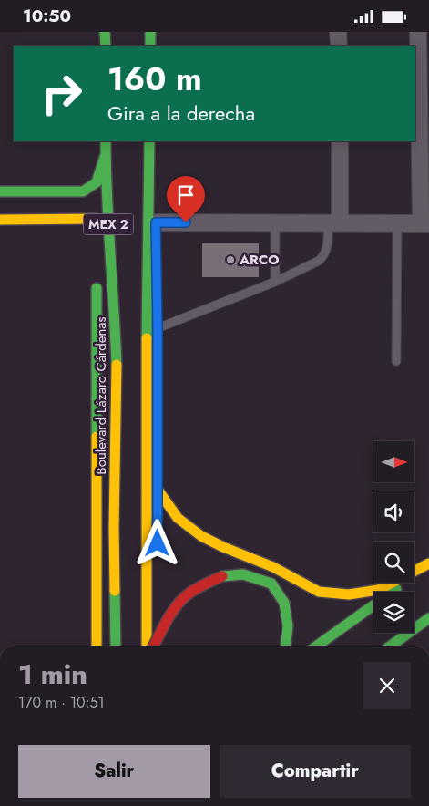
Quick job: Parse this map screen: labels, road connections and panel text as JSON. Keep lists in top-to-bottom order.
{
  "streets": {
    "main road": ["MEX 2", "Boulevard Lázaro Cárdenas"]
  },
  "places": ["ARCO"],
  "north": "right",
  "page": {
    "status": "10:50",
    "turn": ["160 m", "Gira a la derecha"],
    "heading": ["1 min", "170 m · 10:51"],
    "buttons": ["Salir", "Compartir"]
  }
}
